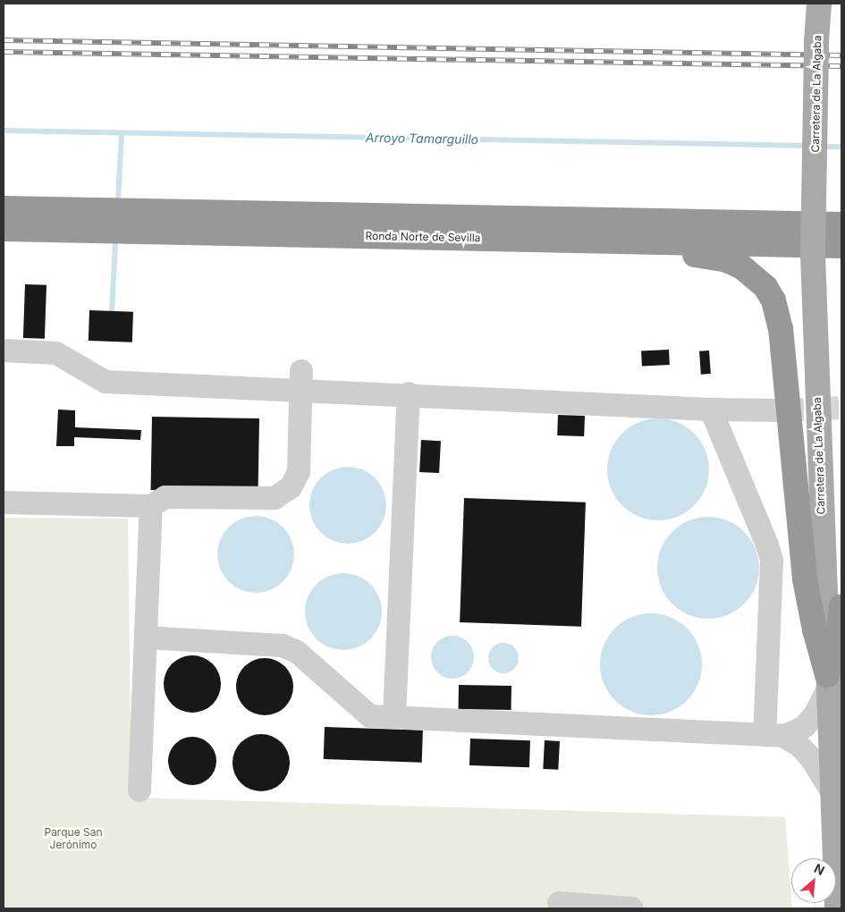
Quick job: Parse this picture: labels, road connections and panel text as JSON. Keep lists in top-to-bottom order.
{
  "streets": {
    "highway": ["Ronda Norte de Sevilla"],
    "main road": ["Carretera de La Algaba"]
  },
  "water": ["Arroyo Tamarguillo"],
  "parks": ["Parque San Jerónimo"],
  "north": "top right"
}
